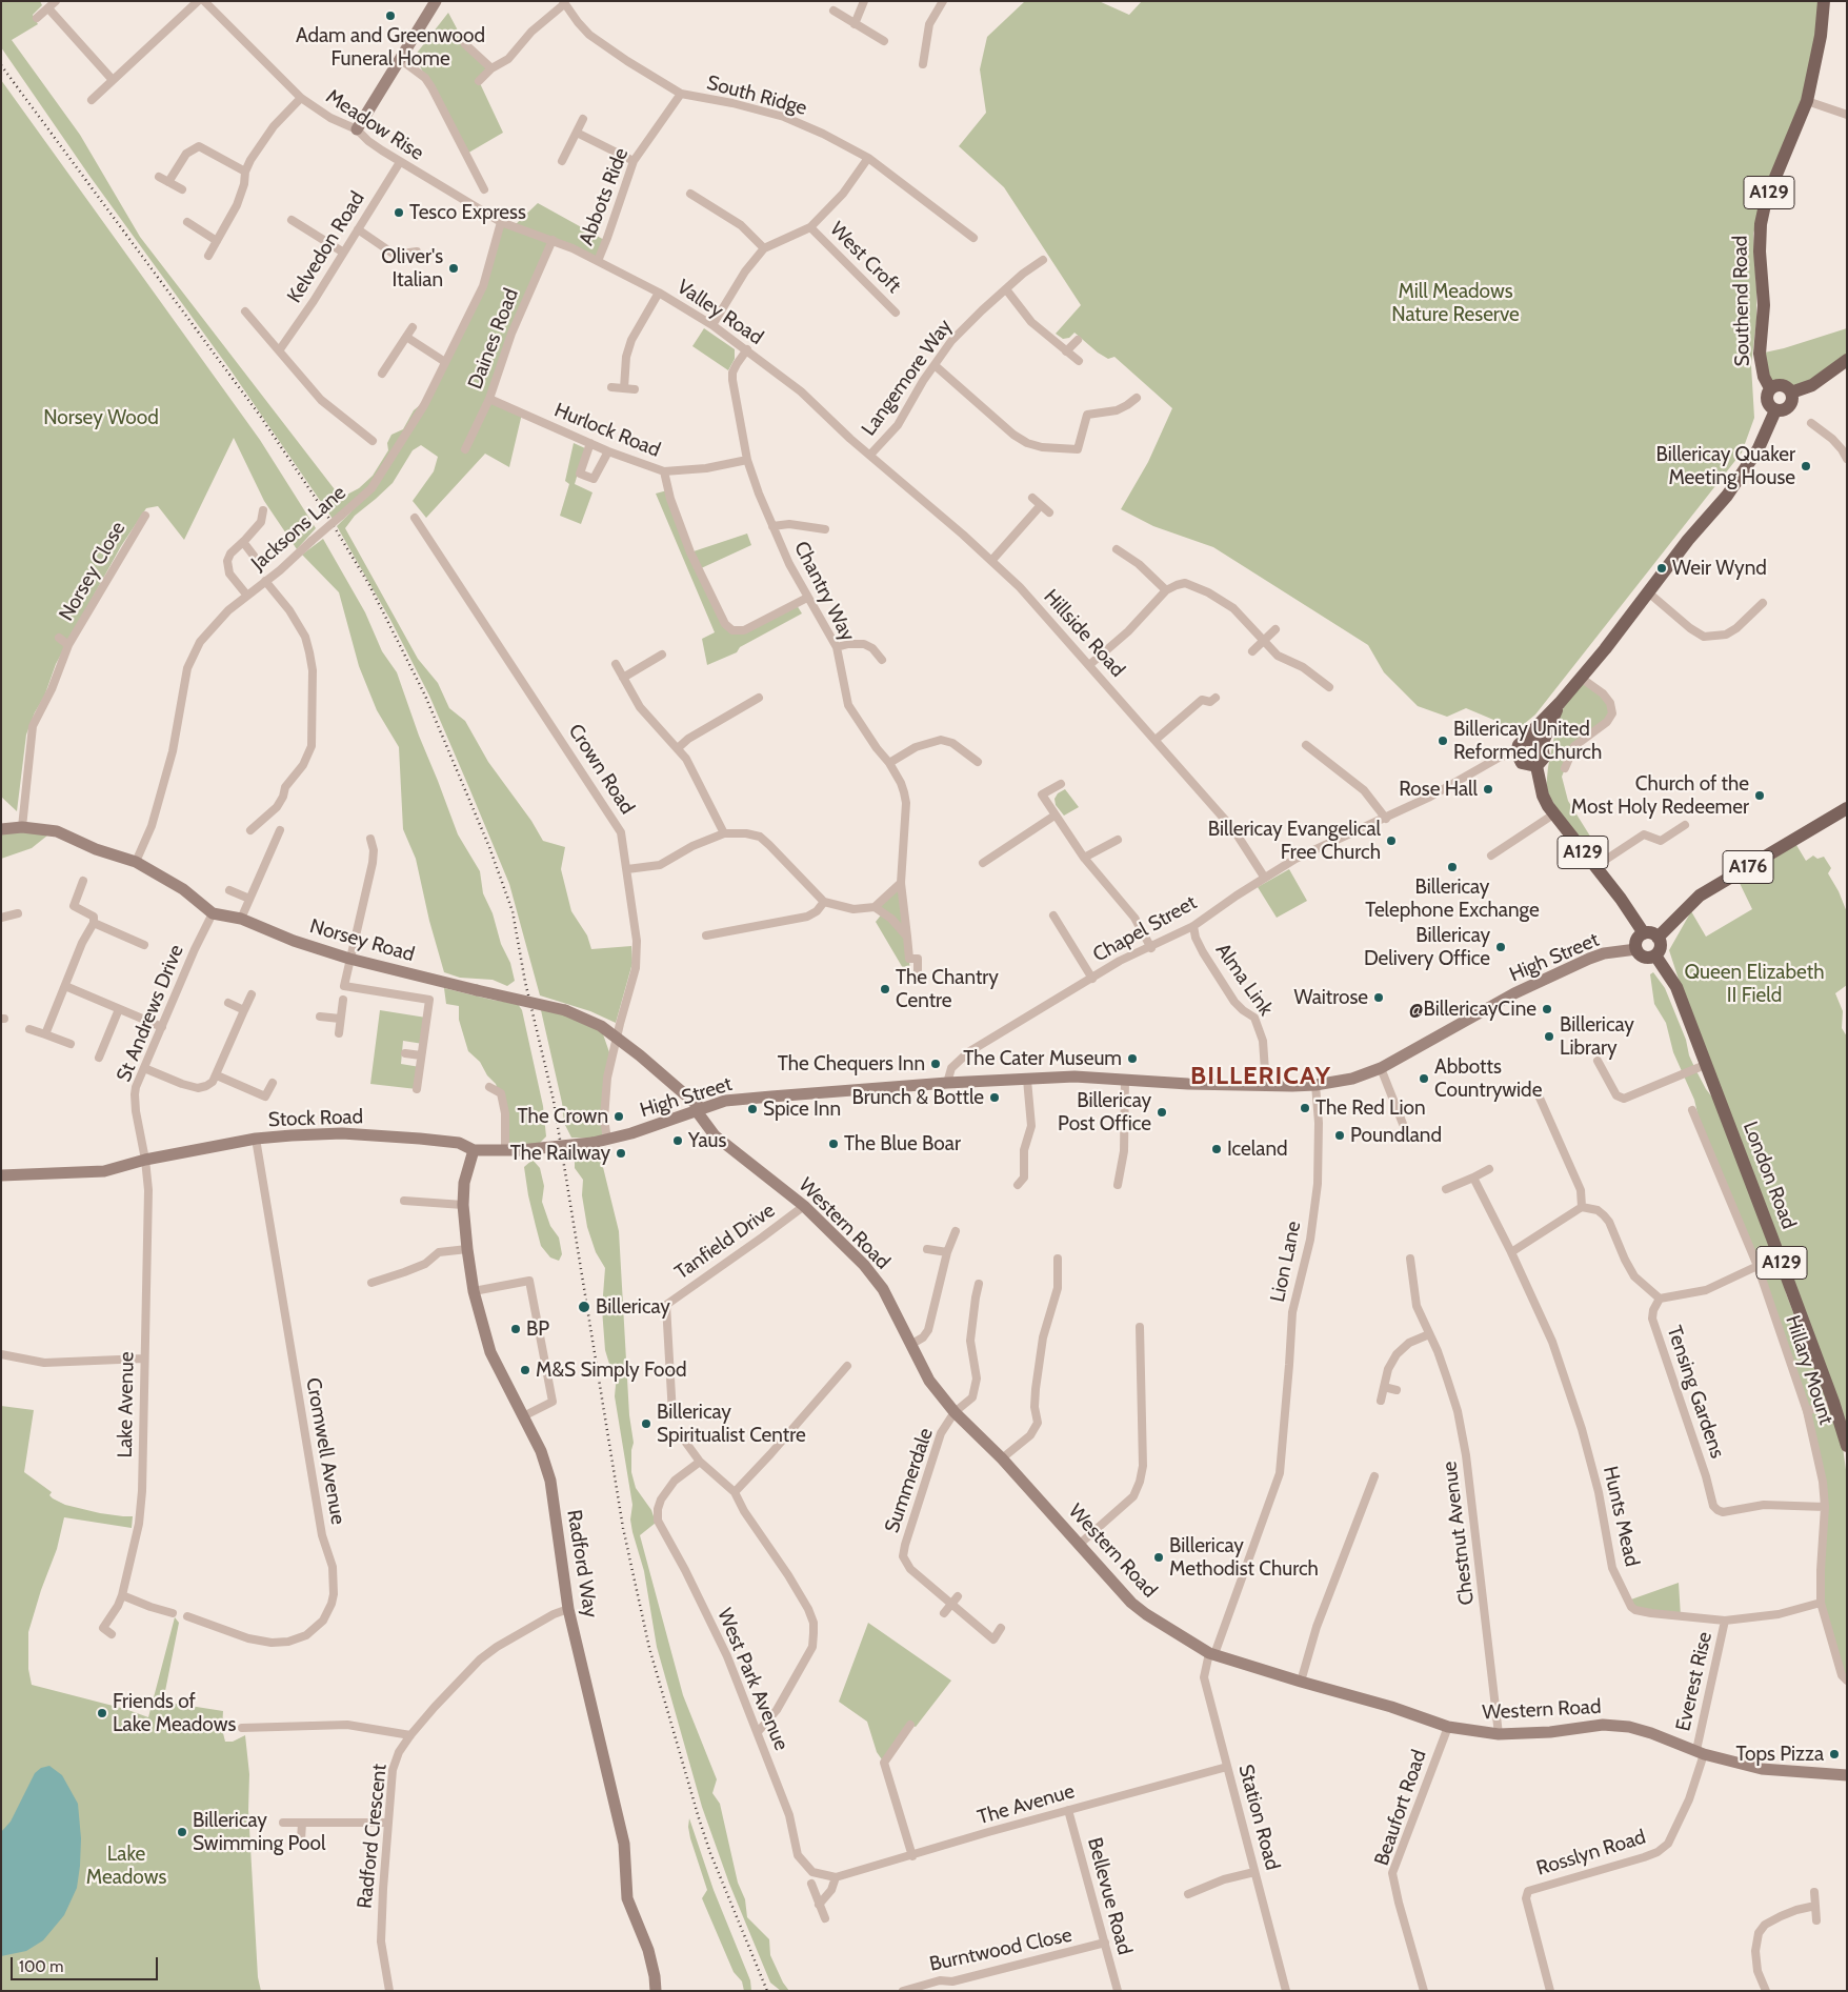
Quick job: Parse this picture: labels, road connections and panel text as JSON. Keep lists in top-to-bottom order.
{
  "streets": {
    "main road": [
      "A129",
      "Southend Road",
      "A176",
      "London Road"
    ],
    "street": [
      "South Ridge",
      "Meadow Rise",
      "Abbots Ride",
      "Kelvedon Road",
      "West Croft",
      "Valley Road",
      "Daines Road",
      "Langemore Way",
      "Hurlock Road",
      "Jacksons Lane",
      "Norsey Close",
      "Chantry Way",
      "Hillside Road",
      "Crown Road",
      "Chapel Street",
      "Norsey Road",
      "High Street",
      "Alma Link",
      "St Andrews Drive",
      "Stock Road",
      "Western Road",
      "Tanfield Drive",
      "Lion Lane",
      "Hillary Mount",
      "Tensing Gardens",
      "Lake Avenue",
      "Cromwell Avenue",
      "Summerdale",
      "Hunts Mead",
      "Chestnut Avenue",
      "Radford Way",
      "West Park Avenue",
      "Everest Rise",
      "The Avenue",
      "Beaufort Road",
      "Station Road",
      "Radford Crescent",
      "Rosslyn Road",
      "Bellevue Road",
      "Burntwood Close"
    ]
  },
  "crossings": [
    ["South Ridge", "Abbots Ride"],
    ["Meadow Rise", "Kelvedon Road"],
    ["Meadow Rise", "Valley Road"],
    ["Meadow Rise", "Daines Road"],
    ["Meadow Rise", "Jacksons Lane"],
    ["A129", "Southend Road"],
    ["A129", "A176"],
    ["A129", "Chapel Street"],
    ["A129", "High Street"],
    ["A129", "London Road"],
    ["Abbots Ride", "Valley Road"],
    ["Valley Road", "Daines Road"],
    ["Valley Road", "Chantry Way"],
    ["Valley Road", "Hillside Road"],
    ["Daines Road", "Hurlock Road"],
    ["Langemore Way", "Hillside Road"],
    ["Hurlock Road", "Chantry Way"],
    ["Jacksons Lane", "Norsey Road"],
    ["Norsey Close", "Norsey Road"],
    ["Hillside Road", "Chapel Street"],
    ["Crown Road", "Norsey Road"],
    ["Crown Road", "Stock Road"],
    ["A176", "High Street"],
    ["A176", "London Road"],
    ["Chapel Street", "High Street"],
    ["Chapel Street", "Alma Link"],
    ["Norsey Road", "High Street"],
    ["Norsey Road", "St Andrews Drive"],
    ["Norsey Road", "Western Road"],
    ["High Street", "Alma Link"],
    ["High Street", "Stock Road"],
    ["High Street", "London Road"],
    ["High Street", "Western Road"],
    ["High Street", "Lion Lane"],
    ["St Andrews Drive", "Stock Road"],
    ["St Andrews Drive", "Lake Avenue"],
    ["Stock Road", "Lake Avenue"],
    ["Stock Road", "Cromwell Avenue"],
    ["Stock Road", "Radford Way"],
    ["Western Road", "Tanfield Drive"],
    ["Western Road", "Lion Lane"],
    ["Western Road", "Summerdale"],
    ["Western Road", "Chestnut Avenue"],
    ["Western Road", "Everest Rise"],
    ["Western Road", "Beaufort Road"],
    ["Western Road", "Station Road"],
    ["Western Road", "Rosslyn Road"],
    ["Lion Lane", "Station Road"],
    ["Hillary Mount", "Tensing Gardens"],
    ["Hillary Mount", "Hunts Mead"],
    ["Hunts Mead", "Everest Rise"],
    ["Radford Way", "Radford Crescent"],
    ["West Park Avenue", "The Avenue"],
    ["Everest Rise", "Rosslyn Road"],
    ["The Avenue", "Station Road"],
    ["The Avenue", "Bellevue Road"],
    ["Bellevue Road", "Burntwood Close"]
  ],
  "districts": ["BILLERICAY"],
  "parks": [
    "Mill Meadows Nature Reserve",
    "Norsey Wood",
    "Queen Elizabeth II Field",
    "Lake Meadows"
  ],
  "places": [
    "Adam and Greenwood Funeral Home",
    "Tesco Express",
    "Oliver's Italian",
    "Billericay Quaker Meeting House",
    "Weir Wynd",
    "Billericay United Reformed Church",
    "Rose Hall",
    "Church of the Most Holy Redeemer",
    "Billericay Evangelical Free Church",
    "Billericay Telephone Exchange",
    "Billericay Delivery Office",
    "The Chantry Centre",
    "Waitrose",
    "@BillericayCine",
    "Billericay Library",
    "The Cater Museum",
    "The Chequers Inn",
    "Abbotts Countrywide",
    "Brunch & Bottle",
    "The Red Lion",
    "Spice Inn",
    "Billericay Post Office",
    "The Crown",
    "Poundland",
    "Yaus",
    "The Blue Boar",
    "Iceland",
    "The Railway",
    "Billericay",
    "BP",
    "M&S Simply Food",
    "Billericay Spiritualist Centre",
    "Billericay Methodist Church",
    "Friends of Lake Meadows",
    "Tops Pizza",
    "Billericay Swimming Pool"
  ],
  "scale_bar": "100 m"
}
